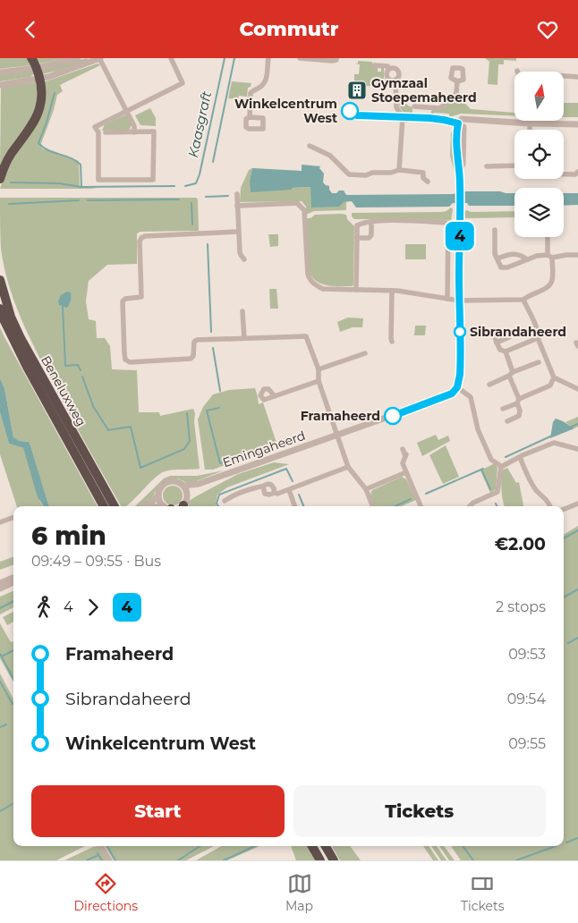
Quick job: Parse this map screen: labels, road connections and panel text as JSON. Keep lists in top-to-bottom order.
{
  "streets": {
    "highway": ["Beneluxweg"],
    "street": ["Emingaheerd"]
  },
  "water": ["Kaasgraft"],
  "places": {
    "building": ["Gymzaal Stoepemaheerd"],
    "other": ["Winkelcentrum West", "Sibrandaheerd", "Framaheerd"]
  },
  "lines": ["bus line 4"],
  "north": "top",
  "page": {
    "header": "Commutr",
    "on_map": "4",
    "heading": ["6 min", "09:49 – 09:55 · Bus", "€2.00"],
    "legs": ["4", "4", "2 stops"],
    "list": [
      {
        "name": "Framaheerd",
        "value": "09:53"
      },
      {
        "name": "Sibrandaheerd",
        "value": "09:54"
      },
      {
        "name": "Winkelcentrum West",
        "value": "09:55"
      }
    ],
    "buttons": ["Start", "Tickets"],
    "tabs": ["Directions", "Map", "Tickets"]
  }
}
